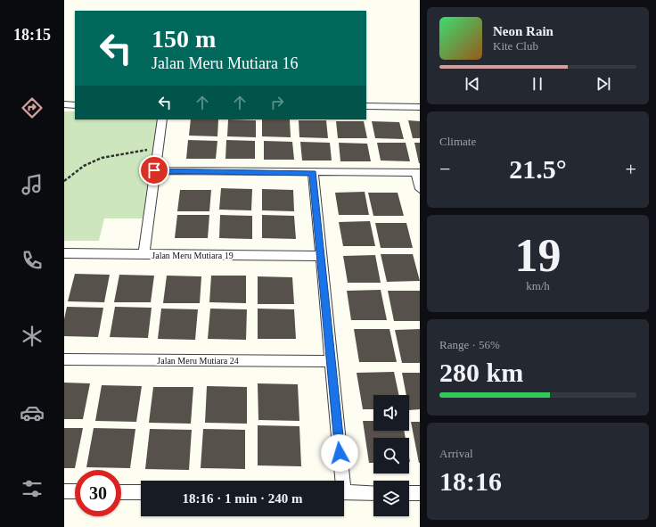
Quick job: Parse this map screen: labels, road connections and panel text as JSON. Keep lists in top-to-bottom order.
{
  "streets": {
    "street": ["Jalan Meru Mutiara 19", "Jalan Meru Mutiara 24"]
  },
  "page": {
    "tabs": "18:15",
    "turn": ["150 m", "Jalan Meru Mutiara 16"],
    "song": ["Neon Rain", "Kite Club"],
    "tile": [
      "Climate",
      ["19", "km/h"],
      ["Range · 56%", "280 km"],
      ["Arrival", "18:16"]
    ],
    "heat": ["−", "21.5°", "+"],
    "limit": "30",
    "trip": "18:16 · 1 min · 240 m"
  }
}
